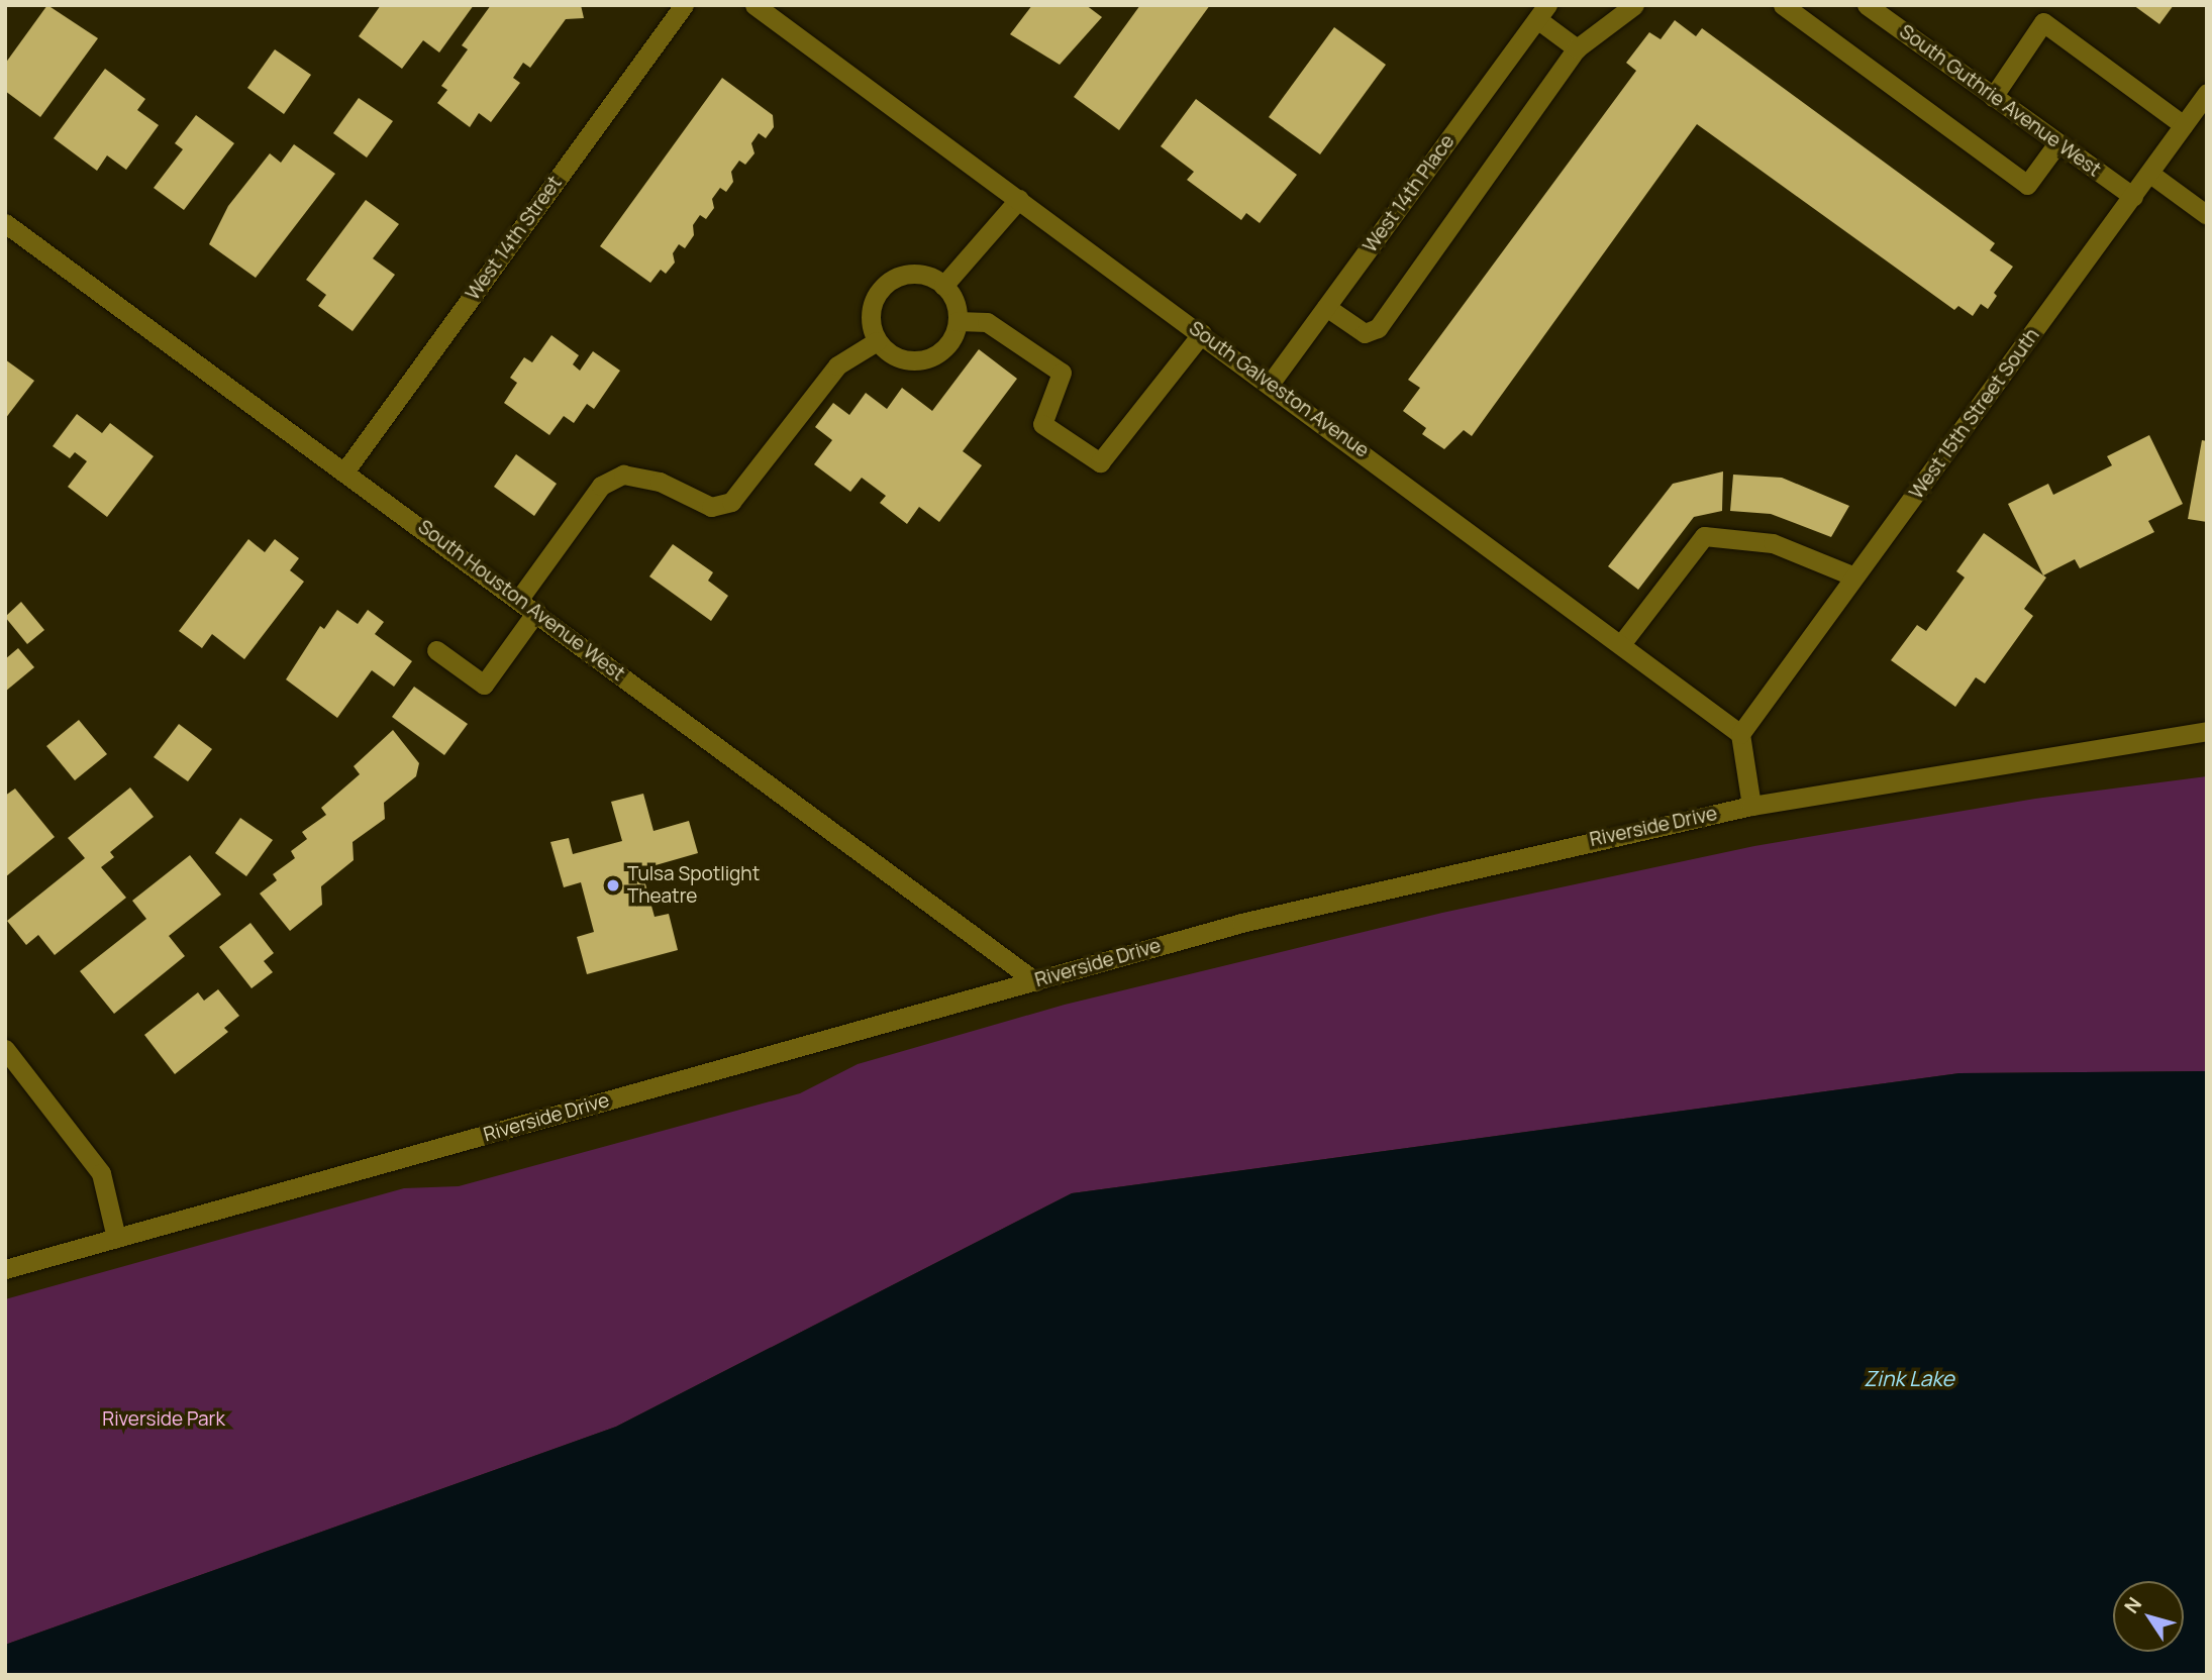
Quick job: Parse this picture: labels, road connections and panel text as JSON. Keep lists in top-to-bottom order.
{
  "streets": {
    "street": [
      "South Guthrie Avenue West",
      "West 14th Place",
      "West 14th Street",
      "South Galveston Avenue",
      "West 15th Street South",
      "South Houston Avenue West",
      "Riverside Drive"
    ]
  },
  "crossings": [
    ["South Guthrie Avenue West", "West 15th Street South"],
    ["West 14th Place", "South Galveston Avenue"],
    ["West 14th Street", "South Houston Avenue West"],
    ["South Galveston Avenue", "West 15th Street South"],
    ["South Houston Avenue West", "Riverside Drive"]
  ],
  "water": ["Zink Lake"],
  "parks": ["Riverside Park"],
  "places": ["Tulsa Spotlight Theatre"],
  "north": "top left"
}
